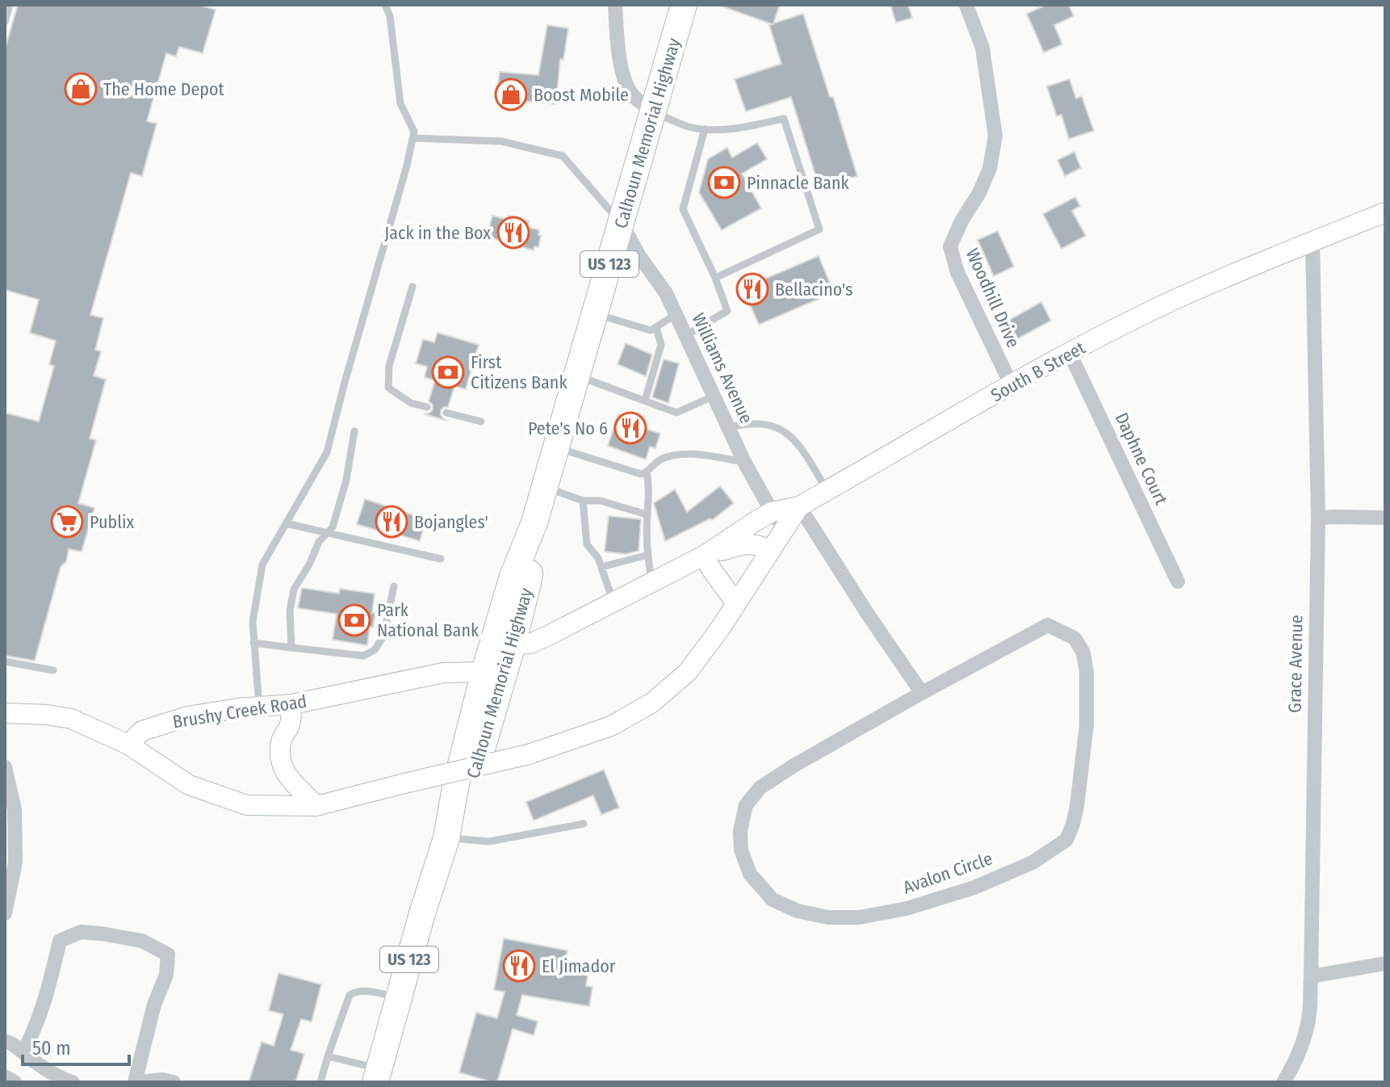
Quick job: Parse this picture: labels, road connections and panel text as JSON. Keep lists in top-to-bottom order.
{
  "streets": {
    "highway": ["Calhoun Memorial Highway", "US 123"],
    "street": [
      "Woodhill Drive",
      "Williams Avenue",
      "South B Street",
      "Daphne Court",
      "Grace Avenue",
      "Brushy Creek Road",
      "Avalon Circle"
    ]
  },
  "crossings": [
    ["Calhoun Memorial Highway", "Williams Avenue"],
    ["Calhoun Memorial Highway", "South B Street"],
    ["Calhoun Memorial Highway", "Brushy Creek Road"],
    ["Woodhill Drive", "South B Street"],
    ["Williams Avenue", "South B Street"],
    ["South B Street", "Daphne Court"],
    ["South B Street", "Grace Avenue"]
  ],
  "places": {
    "shop": ["The Home Depot", "Boost Mobile"],
    "bank": ["Pinnacle Bank", "First Citizens Bank", "Park National Bank"],
    "restaurant": [
      "Jack in the Box",
      "Bellacino's",
      "Pete's No 6",
      "Bojangles'",
      "El Jimador"
    ],
    "supermarket": ["Publix"]
  },
  "scale_bar": "50 m"
}
